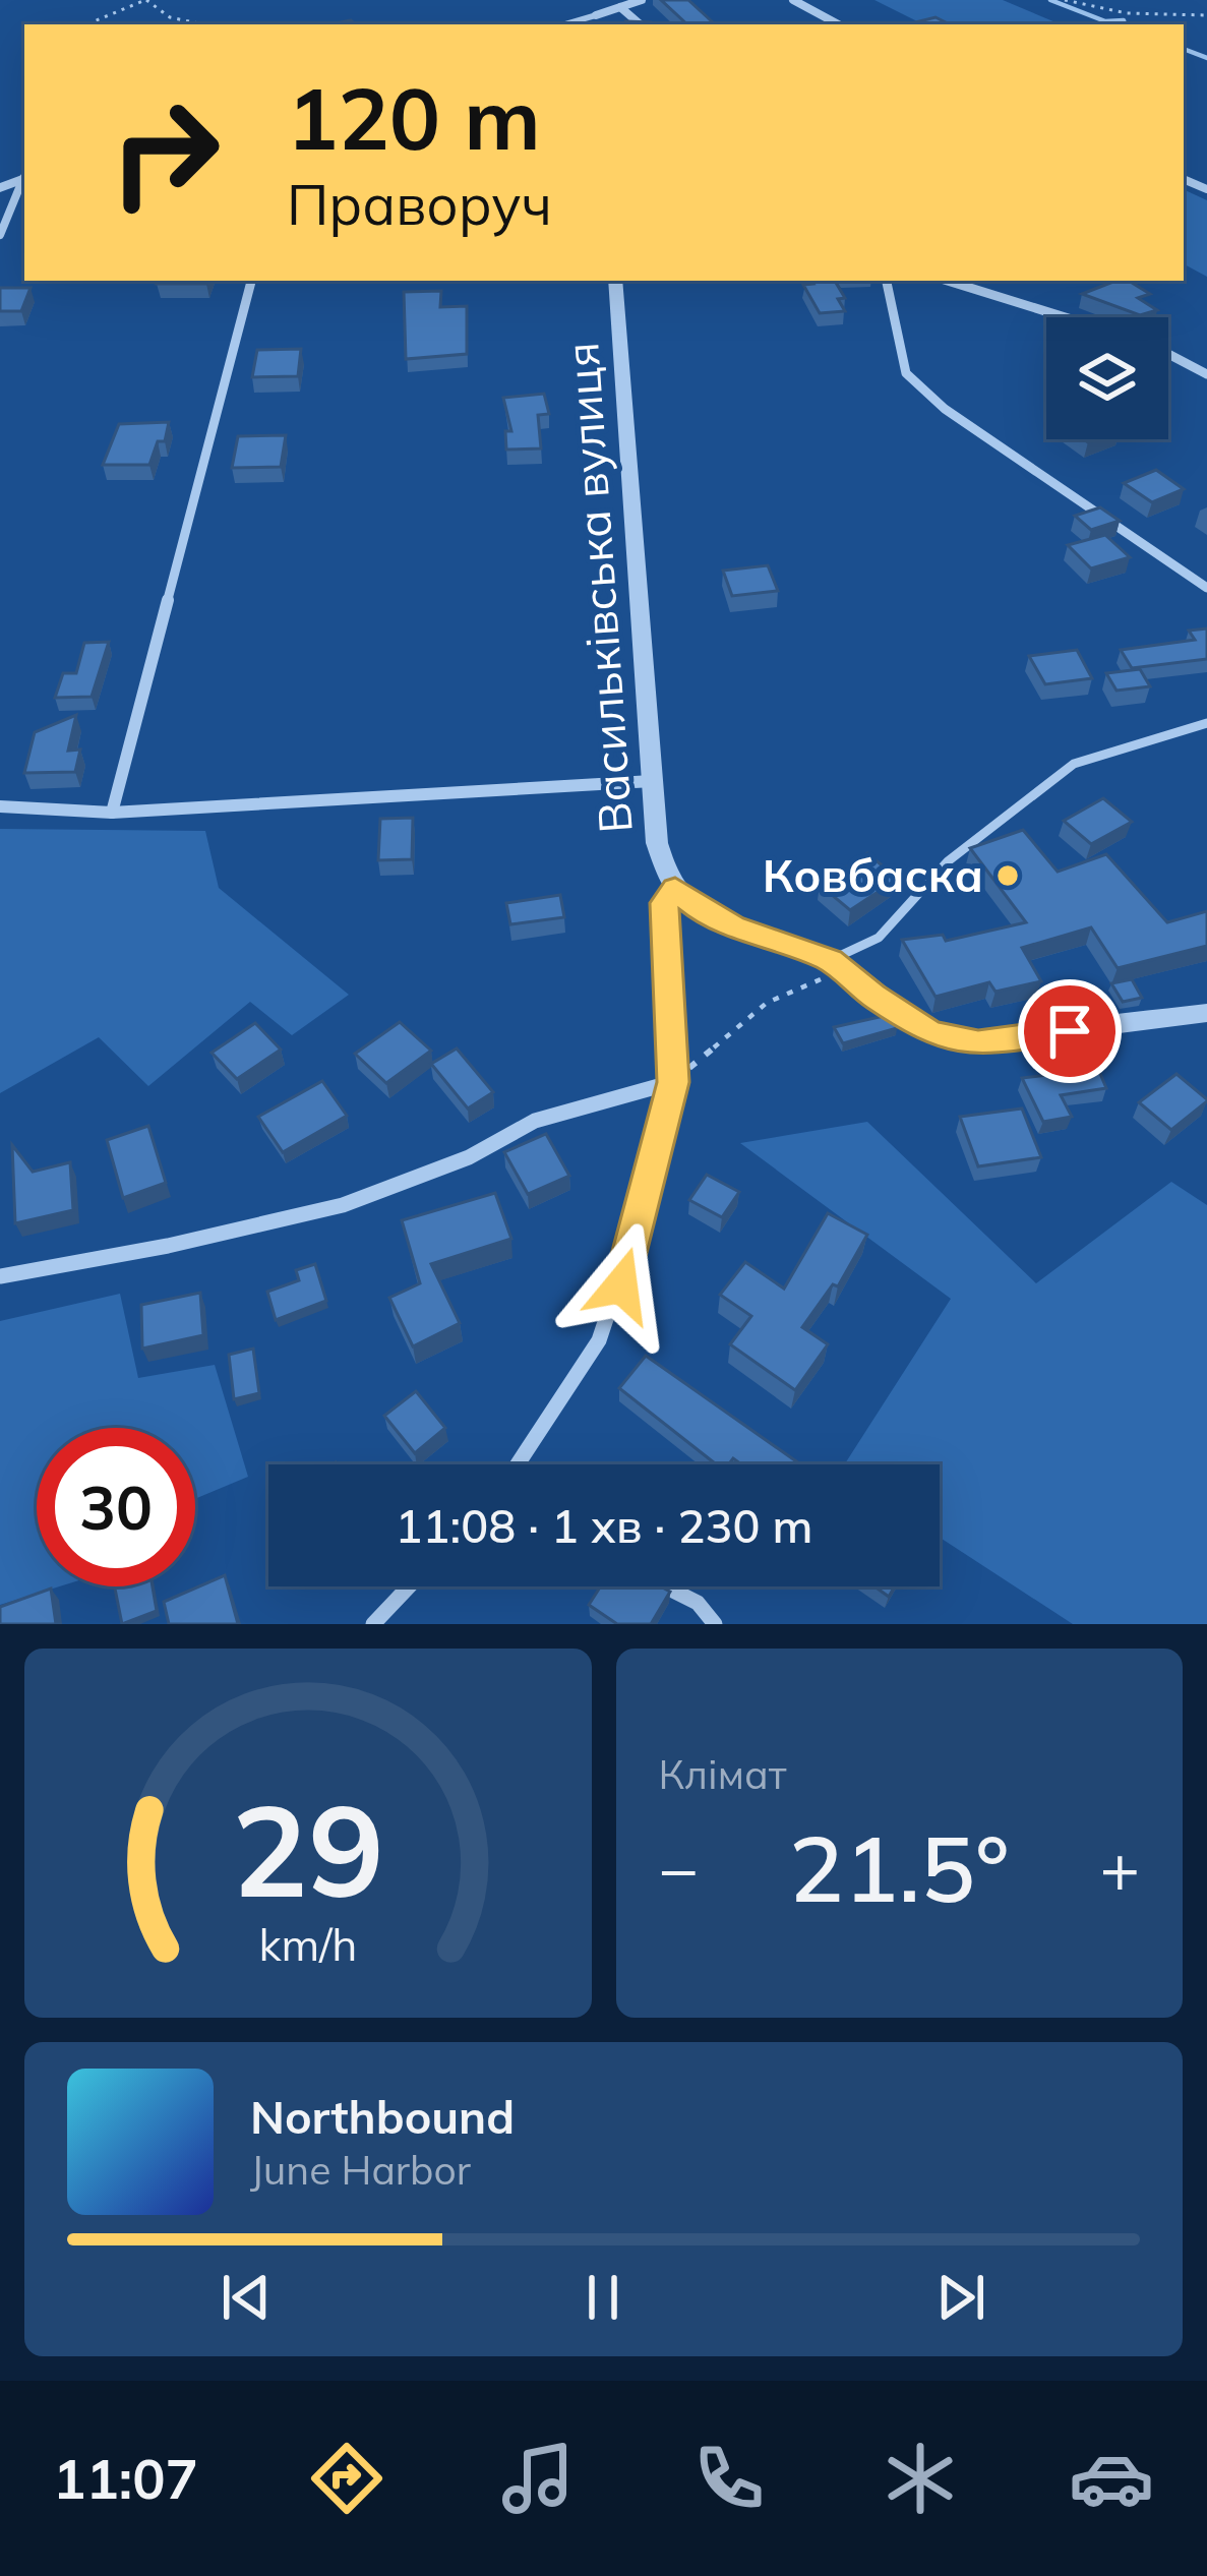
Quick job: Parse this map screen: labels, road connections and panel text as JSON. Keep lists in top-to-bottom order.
{
  "streets": {
    "street": ["Васильківська вулиця"]
  },
  "places": ["Ковбаска"],
  "page": {
    "turn": ["120 m", "Праворуч"],
    "limit": "30",
    "trip": "11:08 · 1 хв · 230 m",
    "tile": "Клімат",
    "heat": ["−", "21.5°", "+"],
    "song": ["Northbound", "June Harbor"],
    "tabs": "11:07",
    "gauge": ["29", "km/h"]
  }
}
